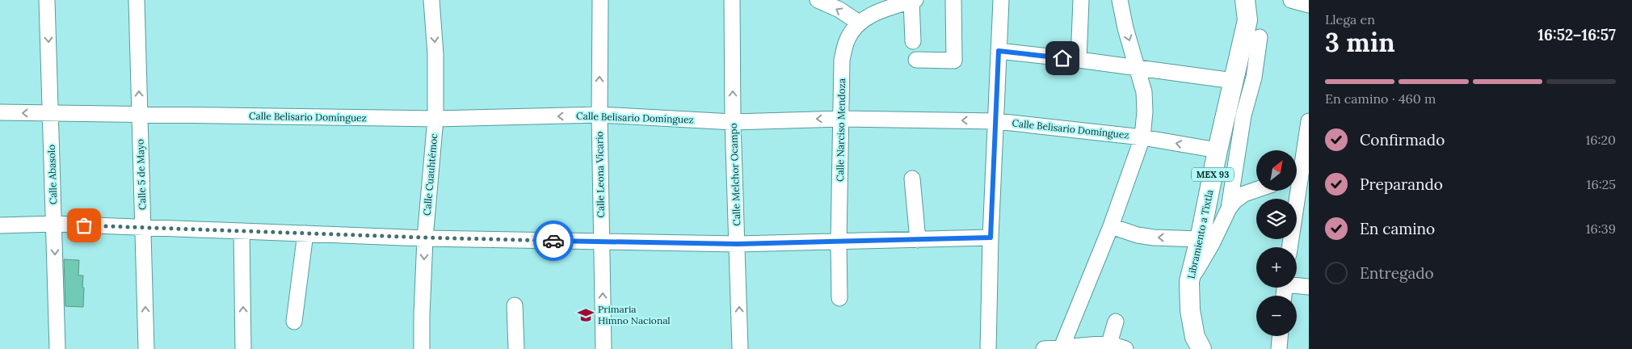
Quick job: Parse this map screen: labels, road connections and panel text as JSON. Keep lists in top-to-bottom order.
{
  "streets": {
    "main road": ["MEX 93", "Libramiento a Tixtla"],
    "street": [
      "Calle Belisario Domínguez",
      "Calle Narciso Mendoza",
      "Calle Abasolo",
      "Calle 5 de Mayo",
      "Calle Cuauhtémoc",
      "Calle Leona Vicario",
      "Calle Melchor Ocampo"
    ]
  },
  "crossings": [
    ["Calle Belisario Domínguez", "Calle Narciso Mendoza"],
    ["Calle Belisario Domínguez", "Calle Abasolo"],
    ["Calle Belisario Domínguez", "Calle 5 de Mayo"],
    ["Calle Belisario Domínguez", "Calle Cuauhtémoc"],
    ["Calle Belisario Domínguez", "Calle Leona Vicario"],
    ["Calle Belisario Domínguez", "Calle Melchor Ocampo"],
    ["Calle Belisario Domínguez", "Libramiento a Tixtla"]
  ],
  "one_way": ["Calle Abasolo", "Calle Leona Vicario", "Calle Melchor Ocampo"],
  "places": {
    "school or university": ["Primaria Himno Nacional"]
  },
  "north": "top right",
  "page": {
    "heading": ["3 min", "Llega en", "16:52–16:57"],
    "bar": "En camino · 460 m",
    "list": [
      ["Confirmado", "16:20"],
      ["Preparando", "16:25"],
      ["En camino", "16:39"],
      "Entregado"
    ],
    "map_buttons": ["+", "−"]
  }
}
